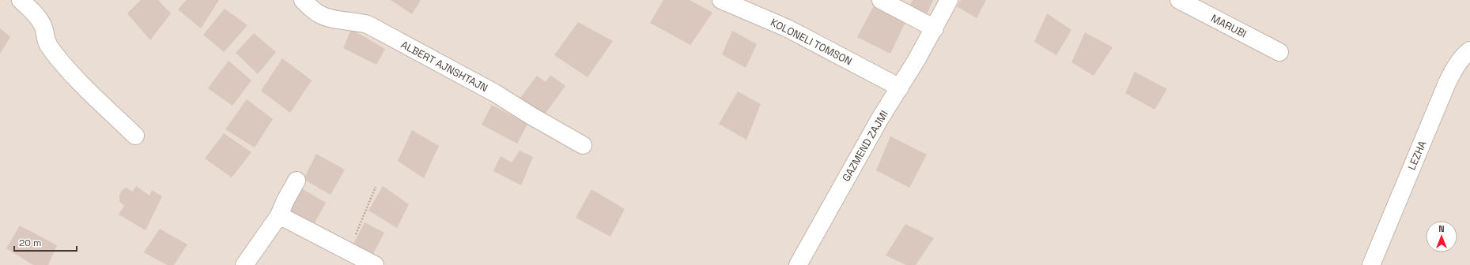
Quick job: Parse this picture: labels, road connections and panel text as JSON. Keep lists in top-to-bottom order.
{
  "streets": {
    "street": [
      "MARUBI",
      "KOLONELI TOMSON",
      "ALBERT AJNSHTAJN",
      "GAZMEND ZAJMI",
      "LEZHA"
    ]
  },
  "crossings": [
    ["KOLONELI TOMSON", "GAZMEND ZAJMI"]
  ],
  "scale_bar": "20 m",
  "north": "top"
}
